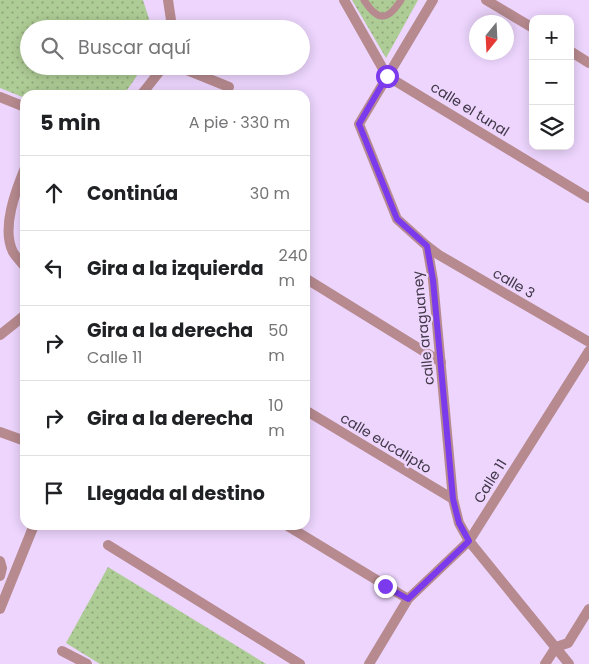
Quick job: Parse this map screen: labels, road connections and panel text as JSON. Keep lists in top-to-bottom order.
{
  "streets": {
    "street": [
      "calle el tunal",
      "calle 3",
      "calle araguaney",
      "calle eucalipto",
      "Calle 11"
    ]
  },
  "crossings": [
    ["calle 3", "calle araguaney"],
    ["calle araguaney", "calle eucalipto"],
    ["calle araguaney", "Calle 11"]
  ],
  "north": "bottom",
  "page": {
    "map_buttons": ["+", "−"],
    "search": "Buscar aquí",
    "heading": ["5 min", "A pie · 330 m"],
    "list": [
      ["Continúa", "30 m"],
      ["Gira a la izquierda", "240 m"],
      ["Gira a la derecha", "Calle 11", "50 m"],
      ["Gira a la derecha", "10 m"],
      "Llegada al destino"
    ]
  }
}
